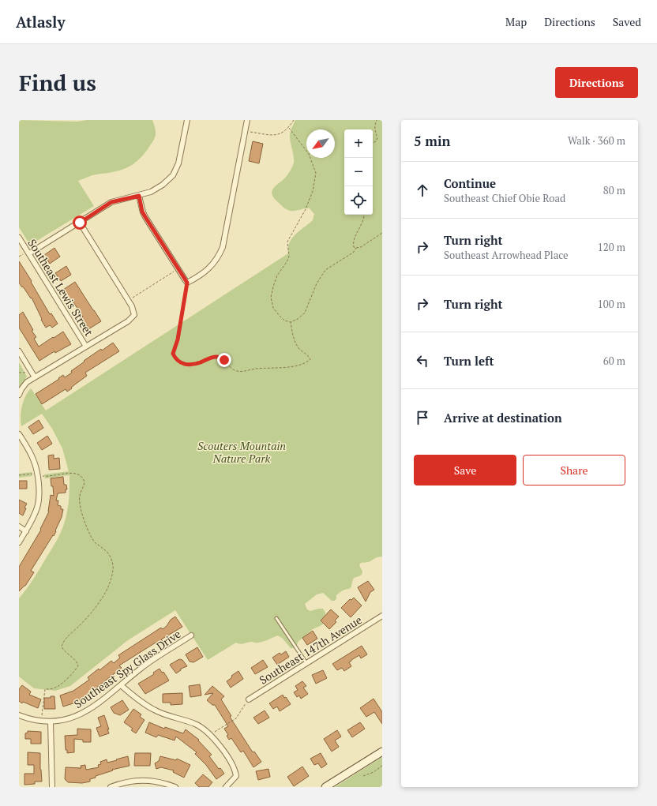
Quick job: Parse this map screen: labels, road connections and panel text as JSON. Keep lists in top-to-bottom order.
{
  "streets": {
    "street": ["Southeast Lewis Street", "Southeast 147th Avenue", "Southeast Spy Glass Drive"]
  },
  "parks": ["Scouters Mountain Nature Park"],
  "north": "bottom left",
  "page": {
    "header": "Atlasly",
    "nav": ["Map", "Directions", "Saved"],
    "buttons": [
      "Directions",
      ["Save", "Share"]
    ],
    "title": "Find us",
    "heading": ["5 min", "Walk · 360 m"],
    "map_buttons": ["+", "−"],
    "list": [
      ["Continue", "Southeast Chief Obie Road", "80 m"],
      ["Turn right", "Southeast Arrowhead Place", "120 m"],
      ["Turn right", "100 m"],
      ["Turn left", "60 m"],
      "Arrive at destination"
    ]
  }
}
